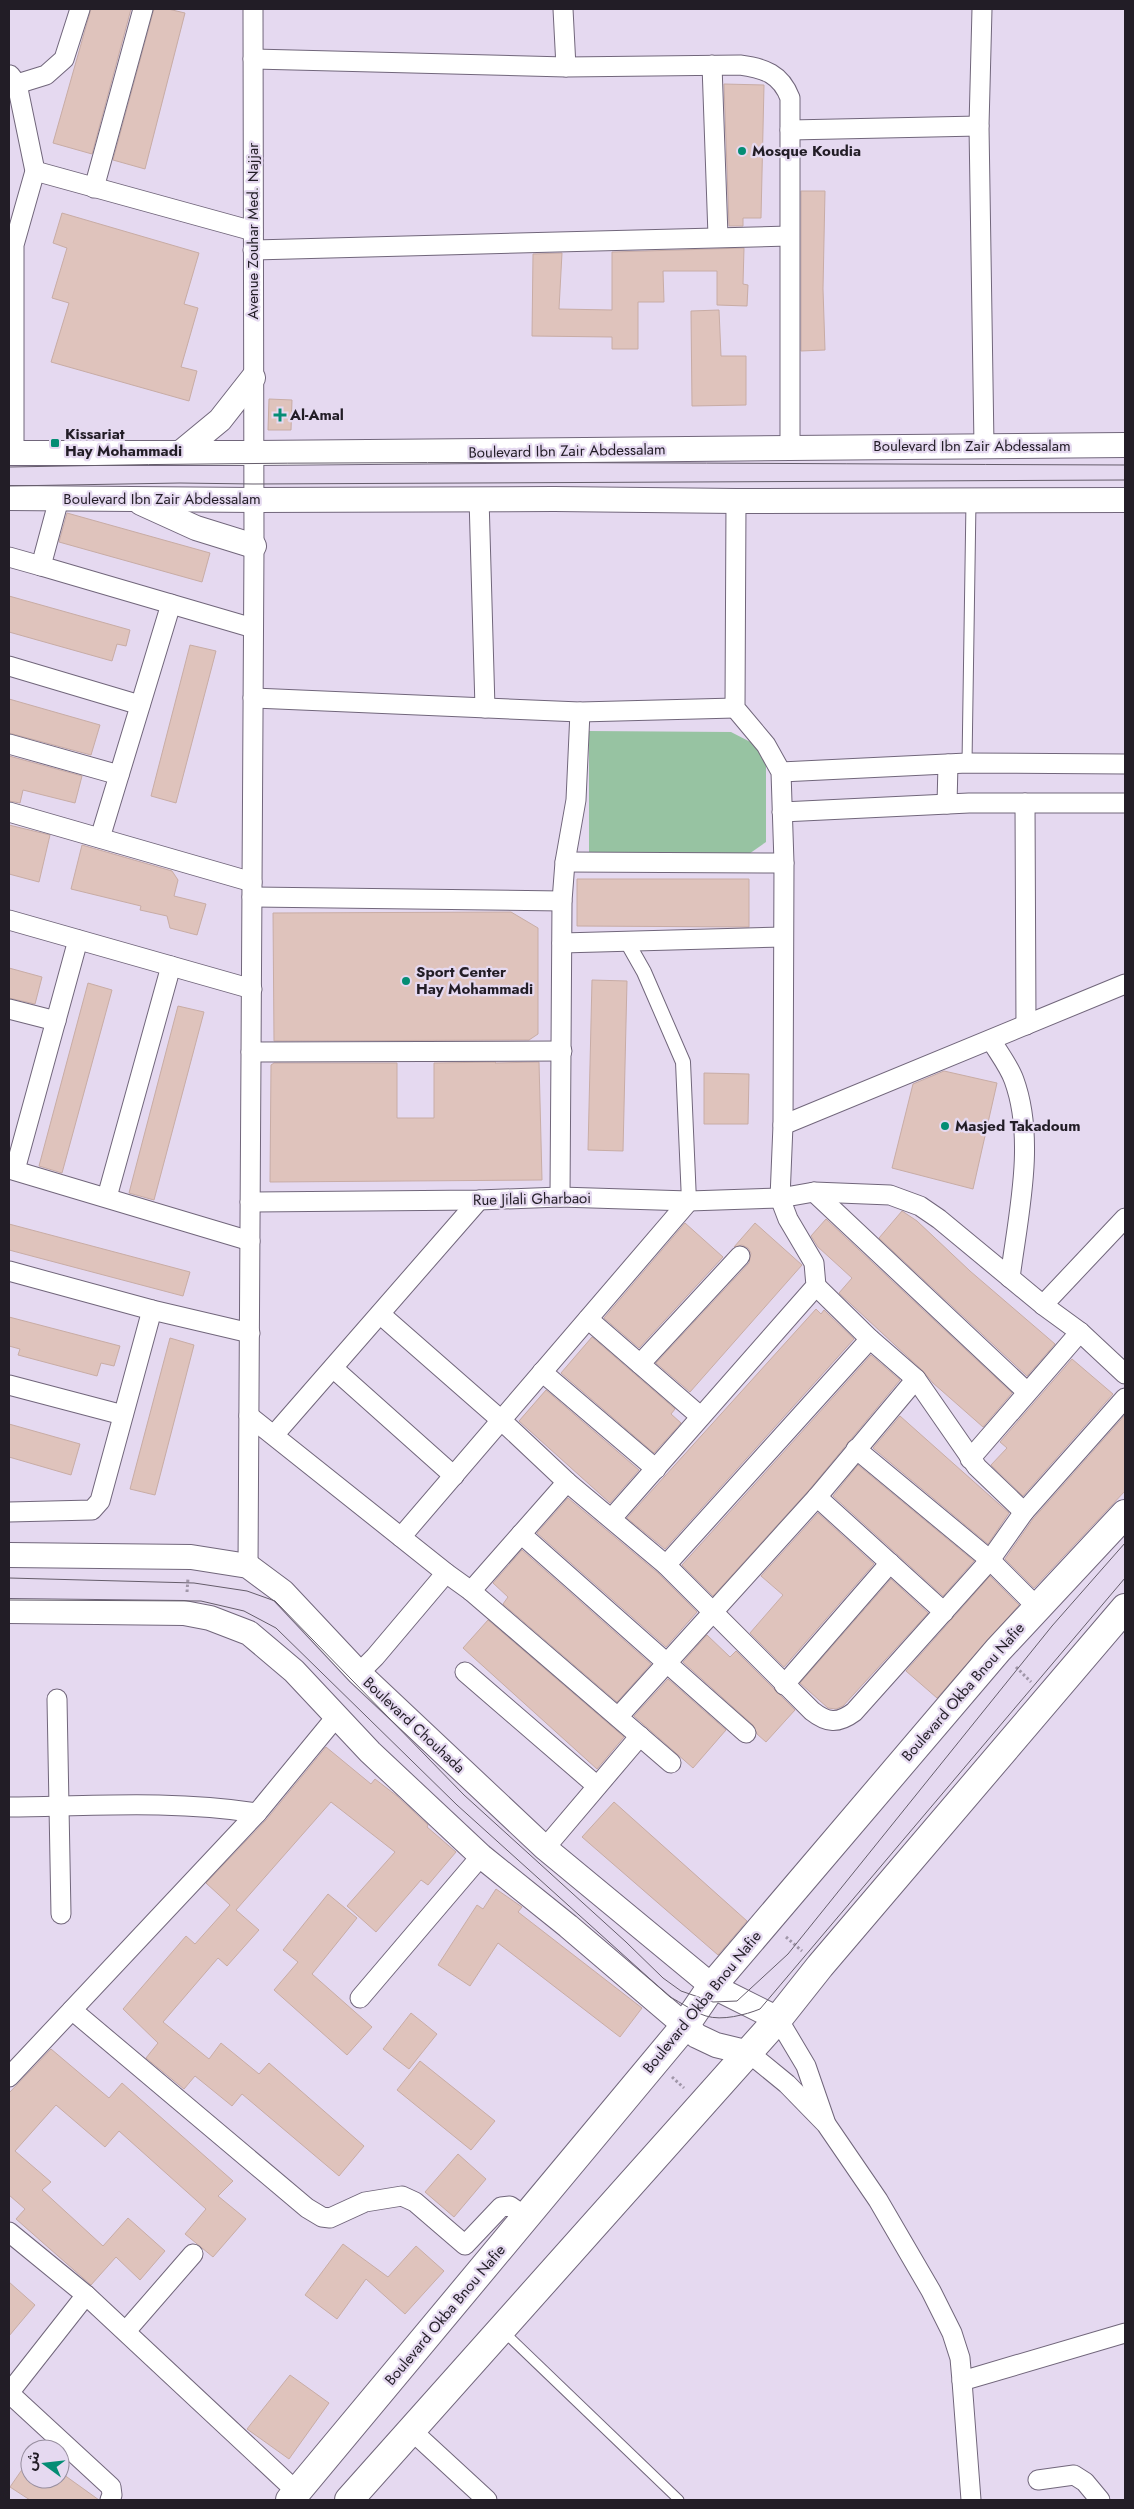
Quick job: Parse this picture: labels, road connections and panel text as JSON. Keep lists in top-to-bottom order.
{
  "streets": {
    "main road": ["Boulevard Okba Bnou Nafie"],
    "street": [
      "Avenue Zouhar Med. Najjar",
      "Boulevard Ibn Zair Abdessalam",
      "Rue Jilali Gharbaoi",
      "Boulevard Chouhada"
    ]
  },
  "crossings": [
    ["Avenue Zouhar Med. Najjar", "Boulevard Ibn Zair Abdessalam"],
    ["Avenue Zouhar Med. Najjar", "Rue Jilali Gharbaoi"],
    ["Avenue Zouhar Med. Najjar", "Boulevard Chouhada"],
    ["Boulevard Okba Bnou Nafie", "Boulevard Chouhada"]
  ],
  "places": {
    "other": ["Mosque Koudia", "Sport Center Hay Mohammadi", "Masjed Takadoum"],
    "health": ["Al-Amal"],
    "transit": ["Kissariat Hay Mohammadi"]
  },
  "north": "left"
}
